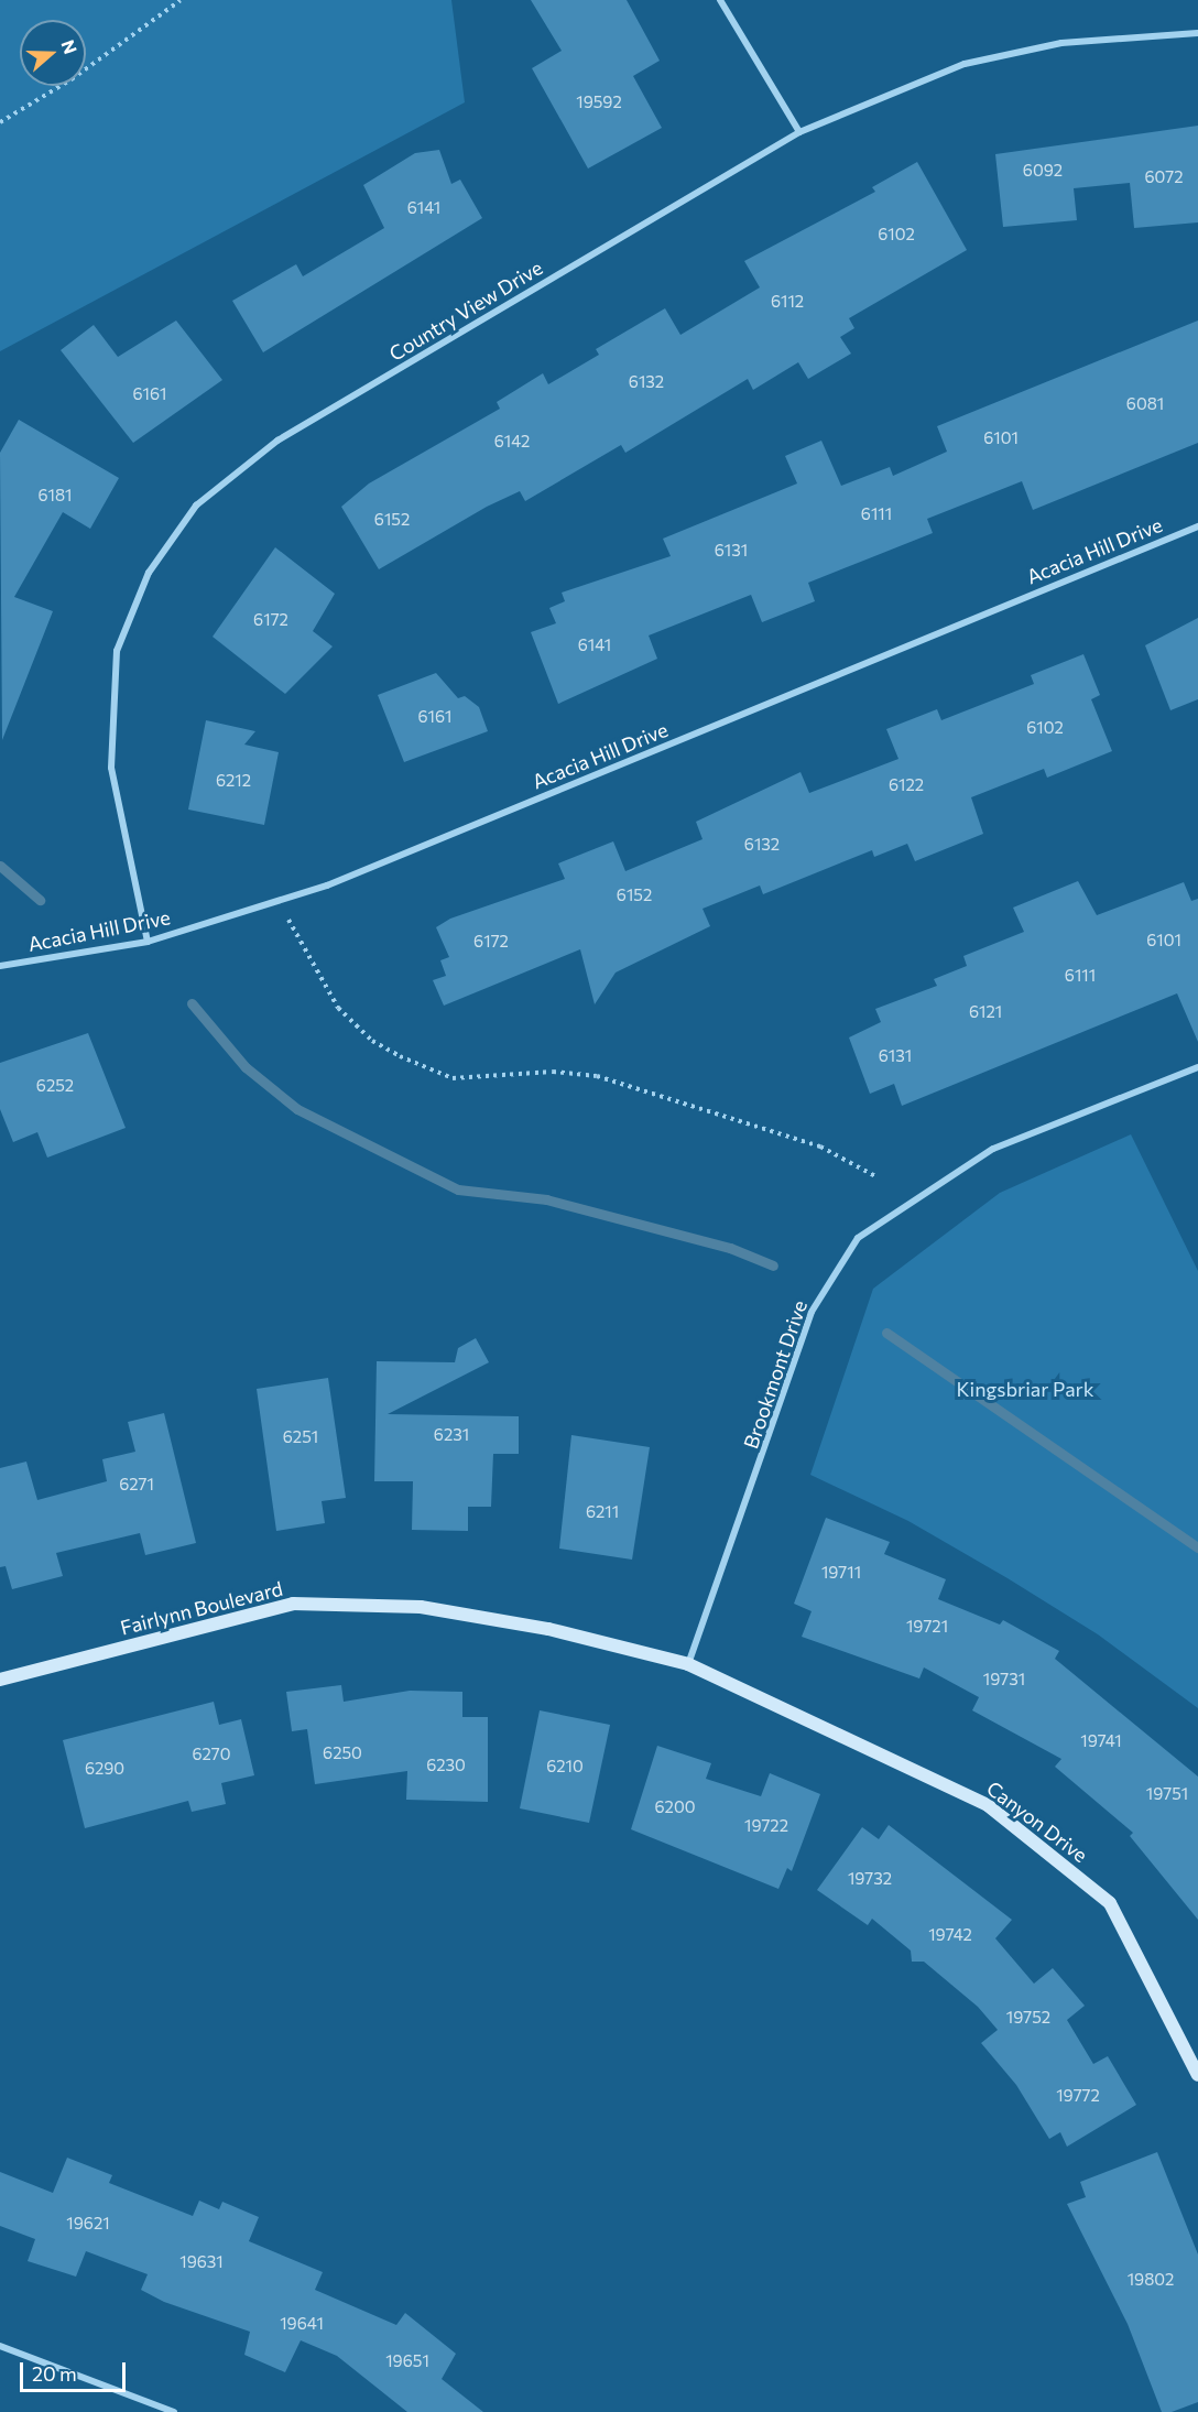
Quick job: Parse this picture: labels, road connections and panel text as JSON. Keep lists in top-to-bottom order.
{
  "streets": {
    "street": [
      "Country View Drive",
      "Acacia Hill Drive",
      "Brookmont Drive",
      "Fairlynn Boulevard",
      "Canyon Drive"
    ]
  },
  "crossings": [
    ["Country View Drive", "Acacia Hill Drive"],
    ["Brookmont Drive", "Fairlynn Boulevard"],
    ["Brookmont Drive", "Canyon Drive"],
    ["Fairlynn Boulevard", "Canyon Drive"]
  ],
  "parks": ["Kingsbriar Park"],
  "house_numbers": [
    "19592",
    "6092",
    "6072",
    "6141",
    "6102",
    "6112",
    "6132",
    "6161",
    "6081",
    "6101",
    "6142",
    "6181",
    "6111",
    "6152",
    "6131",
    "6172",
    "6141",
    "6161",
    "6102",
    "6212",
    "6122",
    "6132",
    "6152",
    "6101",
    "6172",
    "6111",
    "6121",
    "6131",
    "6252",
    "6231",
    "6251",
    "6271",
    "6211",
    "19711",
    "19721",
    "19731",
    "19741",
    "6250",
    "6270",
    "6230",
    "6210",
    "6290",
    "19751",
    "6200",
    "19722",
    "19732",
    "19742",
    "19752",
    "19772",
    "19621",
    "19631",
    "19802",
    "19641",
    "19651"
  ],
  "scale_bar": "20 m",
  "north": "right"
}
